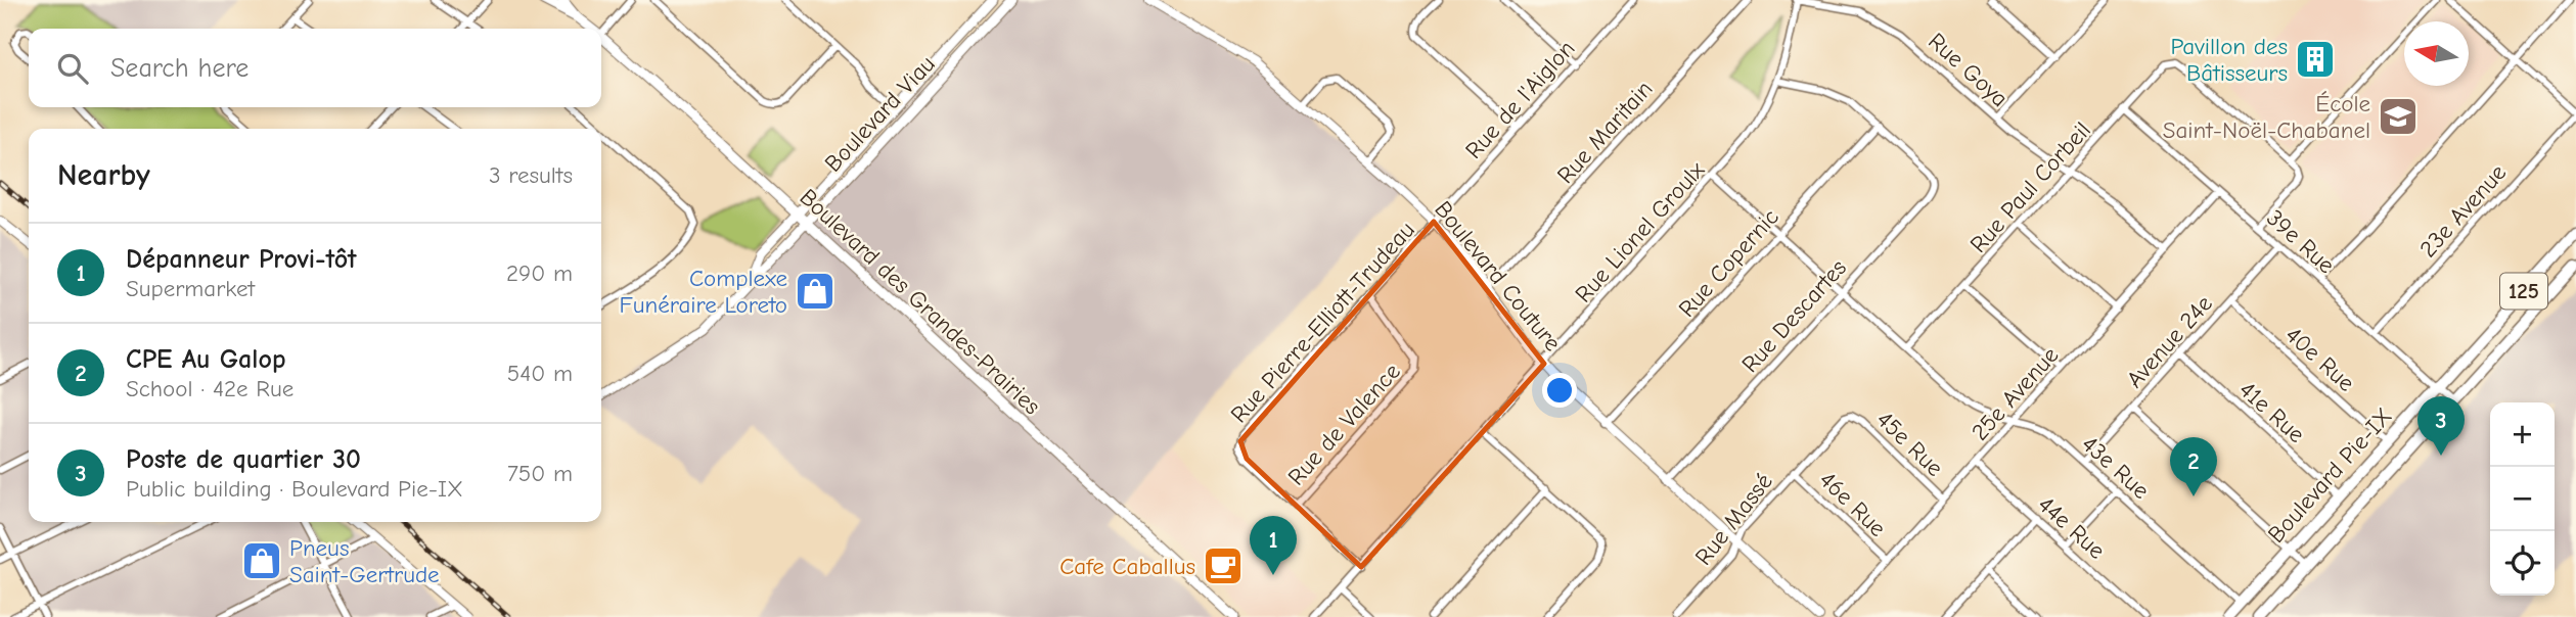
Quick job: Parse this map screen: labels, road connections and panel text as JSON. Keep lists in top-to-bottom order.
{
  "streets": {
    "main road": [
      "Boulevard Viau",
      "125",
      "Boulevard des Grandes-Prairies",
      "Boulevard Pie-IX"
    ],
    "street": [
      "Rue Goya",
      "Rue de l'Aiglon",
      "Rue Maritain",
      "Rue Paul Corbeil",
      "23e Avenue",
      "Rue Lionel Groulx",
      "39e Rue",
      "Rue Copernic",
      "Boulevard Couture",
      "Rue Descartes",
      "Rue Pierre-Elliott-Trudeau",
      "Avenue 24e",
      "40e Rue",
      "25e Avenue",
      "41e Rue",
      "Rue de Valence",
      "45e Rue",
      "43e Rue",
      "46e Rue",
      "Rue Massé",
      "44e Rue"
    ]
  },
  "crossings": [
    ["Rue Goya", "Rue Paul Corbeil"],
    ["Rue Goya", "Rue Lionel Groulx"],
    ["Rue de l'Aiglon", "Boulevard Couture"],
    ["Rue de l'Aiglon", "Rue Pierre-Elliott-Trudeau"],
    ["Boulevard Viau", "Boulevard des Grandes-Prairies"],
    ["Rue Maritain", "Boulevard Couture"],
    ["Rue Paul Corbeil", "39e Rue"],
    ["Rue Paul Corbeil", "43e Rue"],
    ["23e Avenue", "39e Rue"],
    ["Rue Lionel Groulx", "Boulevard Couture"],
    ["Rue Lionel Groulx", "43e Rue"],
    ["39e Rue", "Avenue 24e"],
    ["39e Rue", "25e Avenue"],
    ["39e Rue", "Boulevard Pie-IX"],
    ["Rue Copernic", "Boulevard Couture"],
    ["Rue Copernic", "Rue Descartes"],
    ["Rue Copernic", "43e Rue"],
    ["Boulevard Couture", "Rue Descartes"],
    ["Boulevard Couture", "Rue Pierre-Elliott-Trudeau"],
    ["Boulevard Couture", "Rue Massé"],
    ["Rue Descartes", "43e Rue"],
    ["Rue Pierre-Elliott-Trudeau", "Rue de Valence"],
    ["Avenue 24e", "40e Rue"],
    ["Avenue 24e", "41e Rue"],
    ["Avenue 24e", "43e Rue"],
    ["40e Rue", "Boulevard Pie-IX"],
    ["25e Avenue", "45e Rue"],
    ["25e Avenue", "43e Rue"],
    ["25e Avenue", "46e Rue"],
    ["25e Avenue", "44e Rue"],
    ["41e Rue", "Boulevard Pie-IX"],
    ["45e Rue", "Rue Massé"],
    ["43e Rue", "Boulevard Pie-IX"],
    ["46e Rue", "Rue Massé"]
  ],
  "places": {
    "building": ["Pavillon des Bâtisseurs"],
    "school or university": ["École Saint-Noël-Chabanel"],
    "shop": ["Complexe Funéraire Loreto", "Pneus Saint-Gertrude"],
    "cafe": ["Cafe Caballus"]
  },
  "north": "left",
  "page": {
    "search": "Search here",
    "heading": ["Nearby", "3 results"],
    "list": [
      {
        "mark": "1",
        "name": "Dépanneur Provi-tôt",
        "note": "Supermarket",
        "value": "290 m"
      },
      {
        "mark": "2",
        "name": "CPE Au Galop",
        "note": "School · 42e Rue",
        "value": "540 m"
      },
      {
        "mark": "3",
        "name": "Poste de quartier 30",
        "note": "Public building · Boulevard Pie-IX",
        "value": "750 m"
      }
    ],
    "pins": ["3", "2", "1"],
    "map_buttons": ["+", "−"]
  }
}
